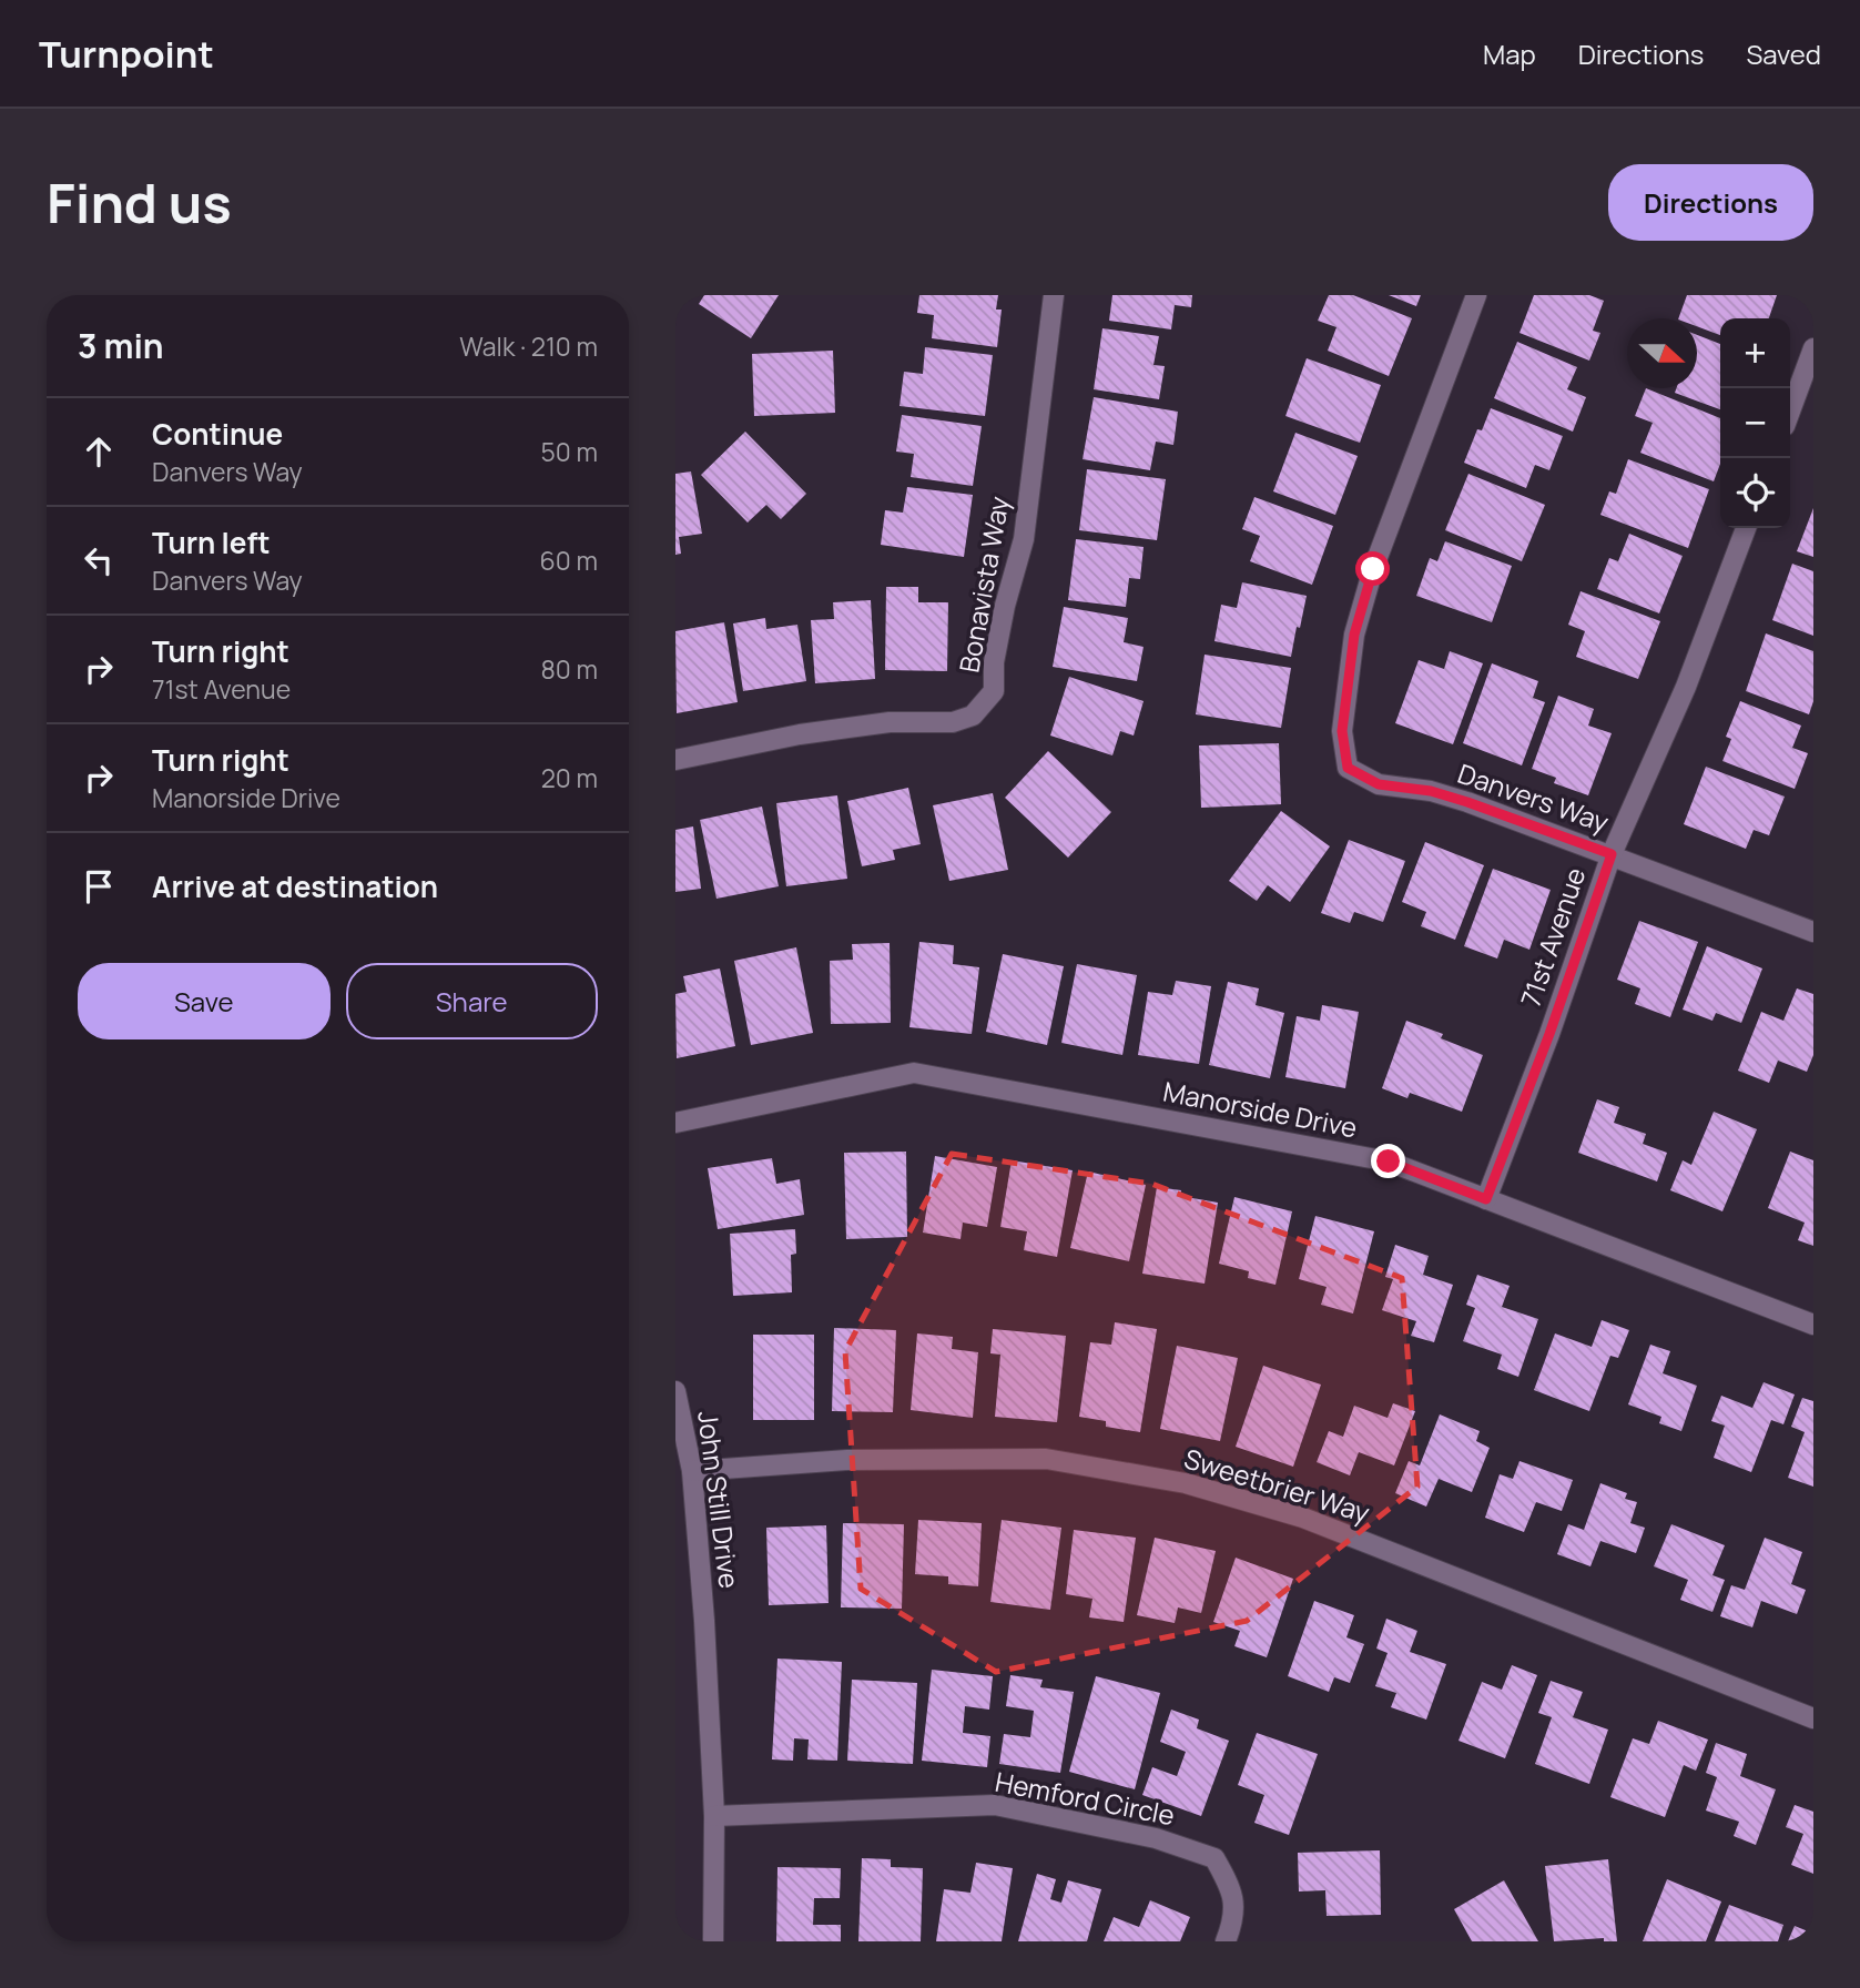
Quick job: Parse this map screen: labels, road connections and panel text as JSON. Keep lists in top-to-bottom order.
{
  "streets": {
    "street": [
      "Bonavista Way",
      "Danvers Way",
      "71st Avenue",
      "Manorside Drive",
      "Sweetbrier Way",
      "John Still Drive",
      "Hemford Circle"
    ]
  },
  "crossings": [
    ["Danvers Way", "71st Avenue"],
    ["71st Avenue", "Manorside Drive"],
    ["Sweetbrier Way", "John Still Drive"],
    ["John Still Drive", "Hemford Circle"]
  ],
  "north": "right",
  "page": {
    "header": "Turnpoint",
    "nav": ["Map", "Directions", "Saved"],
    "buttons": [
      "Directions",
      ["Save", "Share"]
    ],
    "title": "Find us",
    "heading": ["3 min", "Walk · 210 m"],
    "map_buttons": ["+", "−"],
    "list": [
      ["Continue", "Danvers Way", "50 m"],
      ["Turn left", "Danvers Way", "60 m"],
      ["Turn right", "71st Avenue", "80 m"],
      ["Turn right", "Manorside Drive", "20 m"],
      "Arrive at destination"
    ]
  }
}
